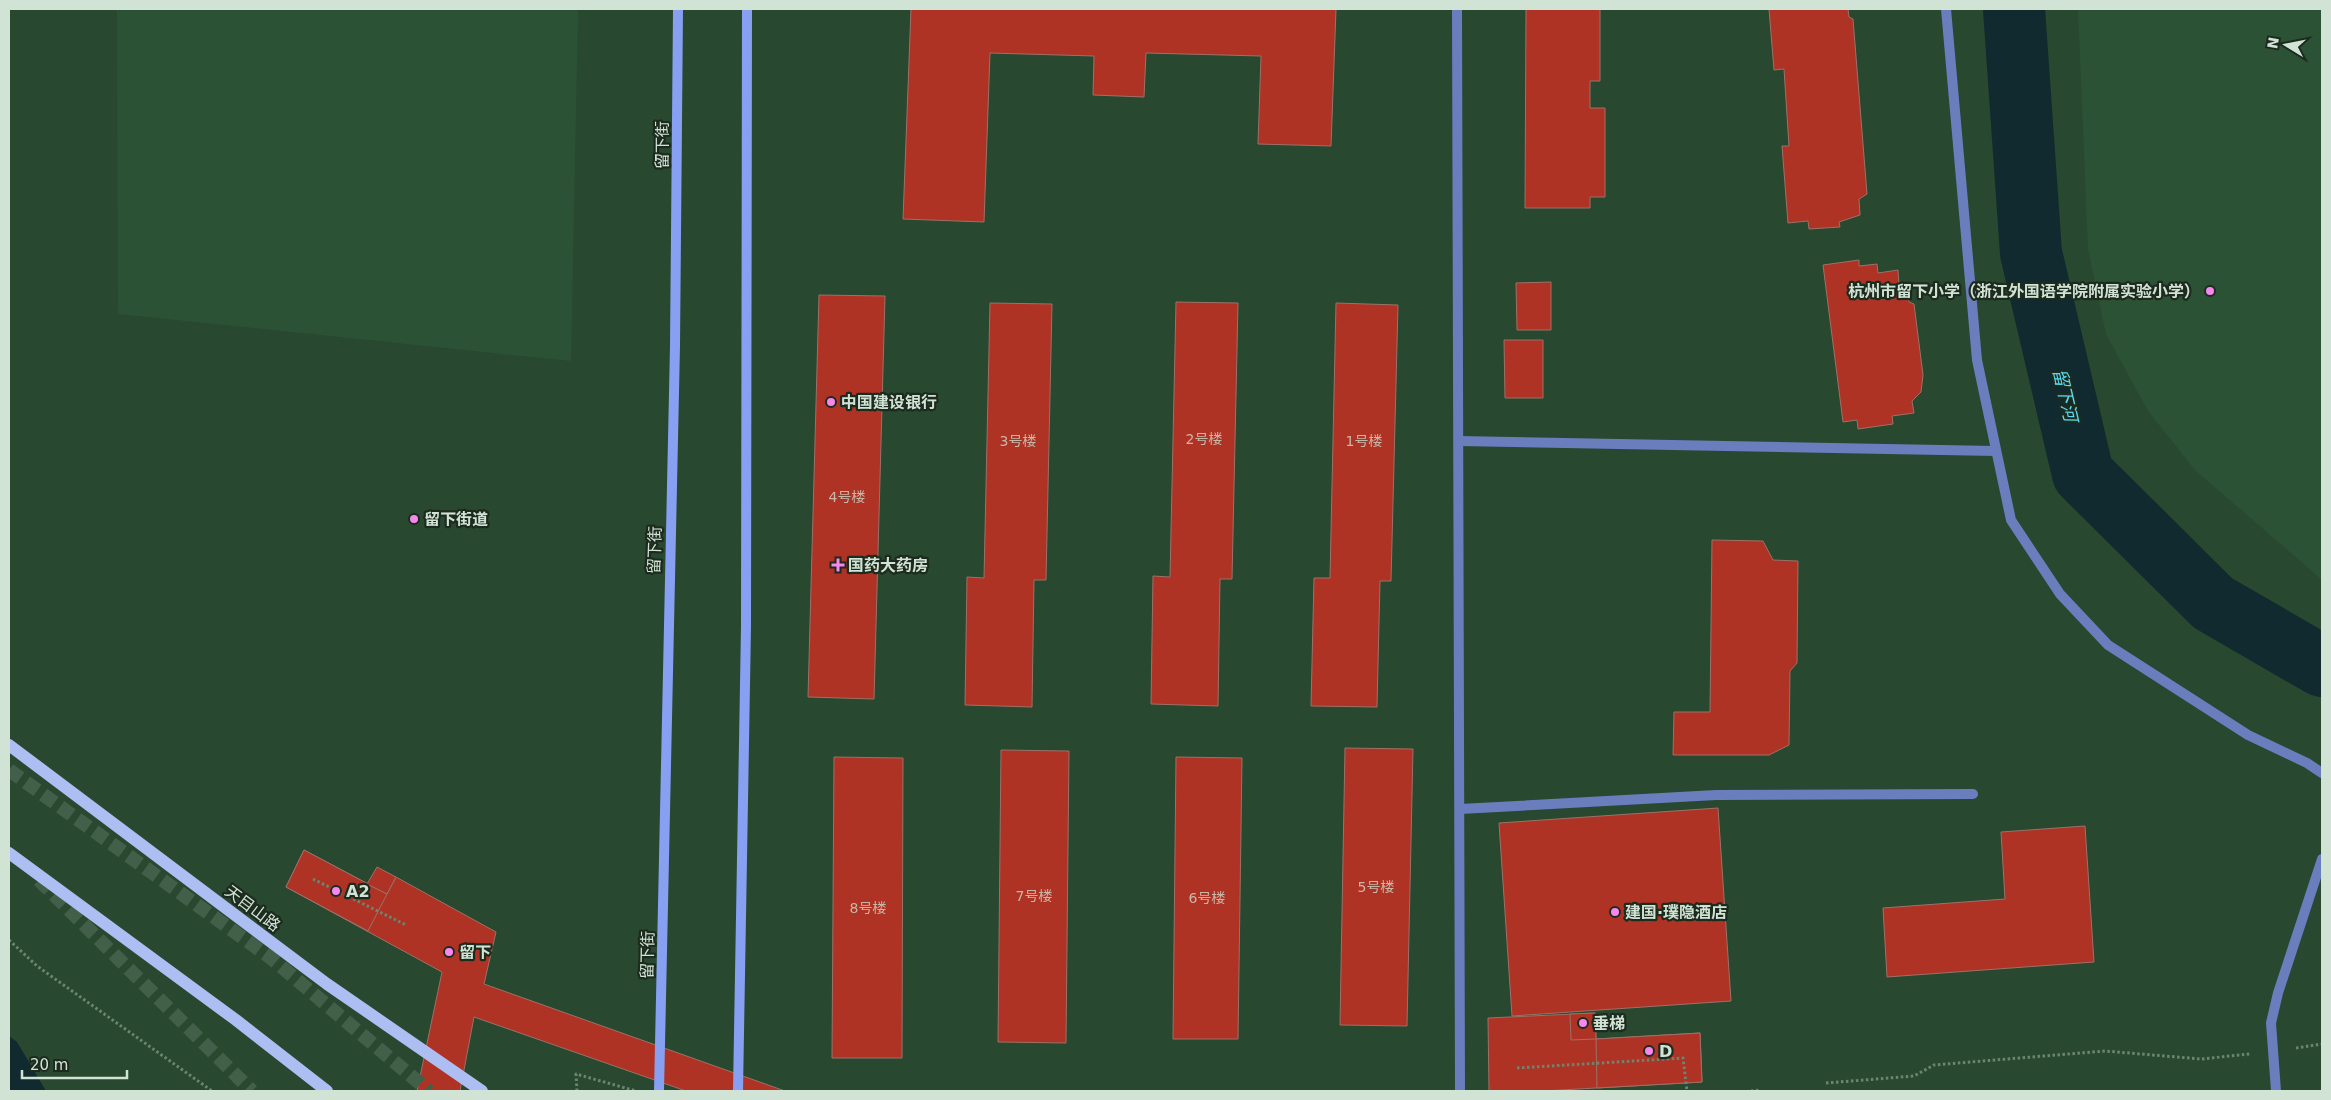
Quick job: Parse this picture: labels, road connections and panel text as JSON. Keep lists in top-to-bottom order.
{
  "streets": {
    "main road": ["留下街", "天目山路"]
  },
  "water": ["留下河"],
  "places": {
    "other": [
      "杭州市留下小学（浙江外国语学院附属实验小学）",
      "中国建设银行",
      "留下街道",
      "A2",
      "建国·璞隐酒店",
      "留下",
      "垂梯",
      "D"
    ],
    "health": ["国药大药房"]
  },
  "house_numbers": [
    "2号楼",
    "3号楼",
    "1号楼",
    "4号楼",
    "5号楼",
    "7号楼",
    "6号楼",
    "8号楼"
  ],
  "scale_bar": "20 m",
  "north": "left"
}
